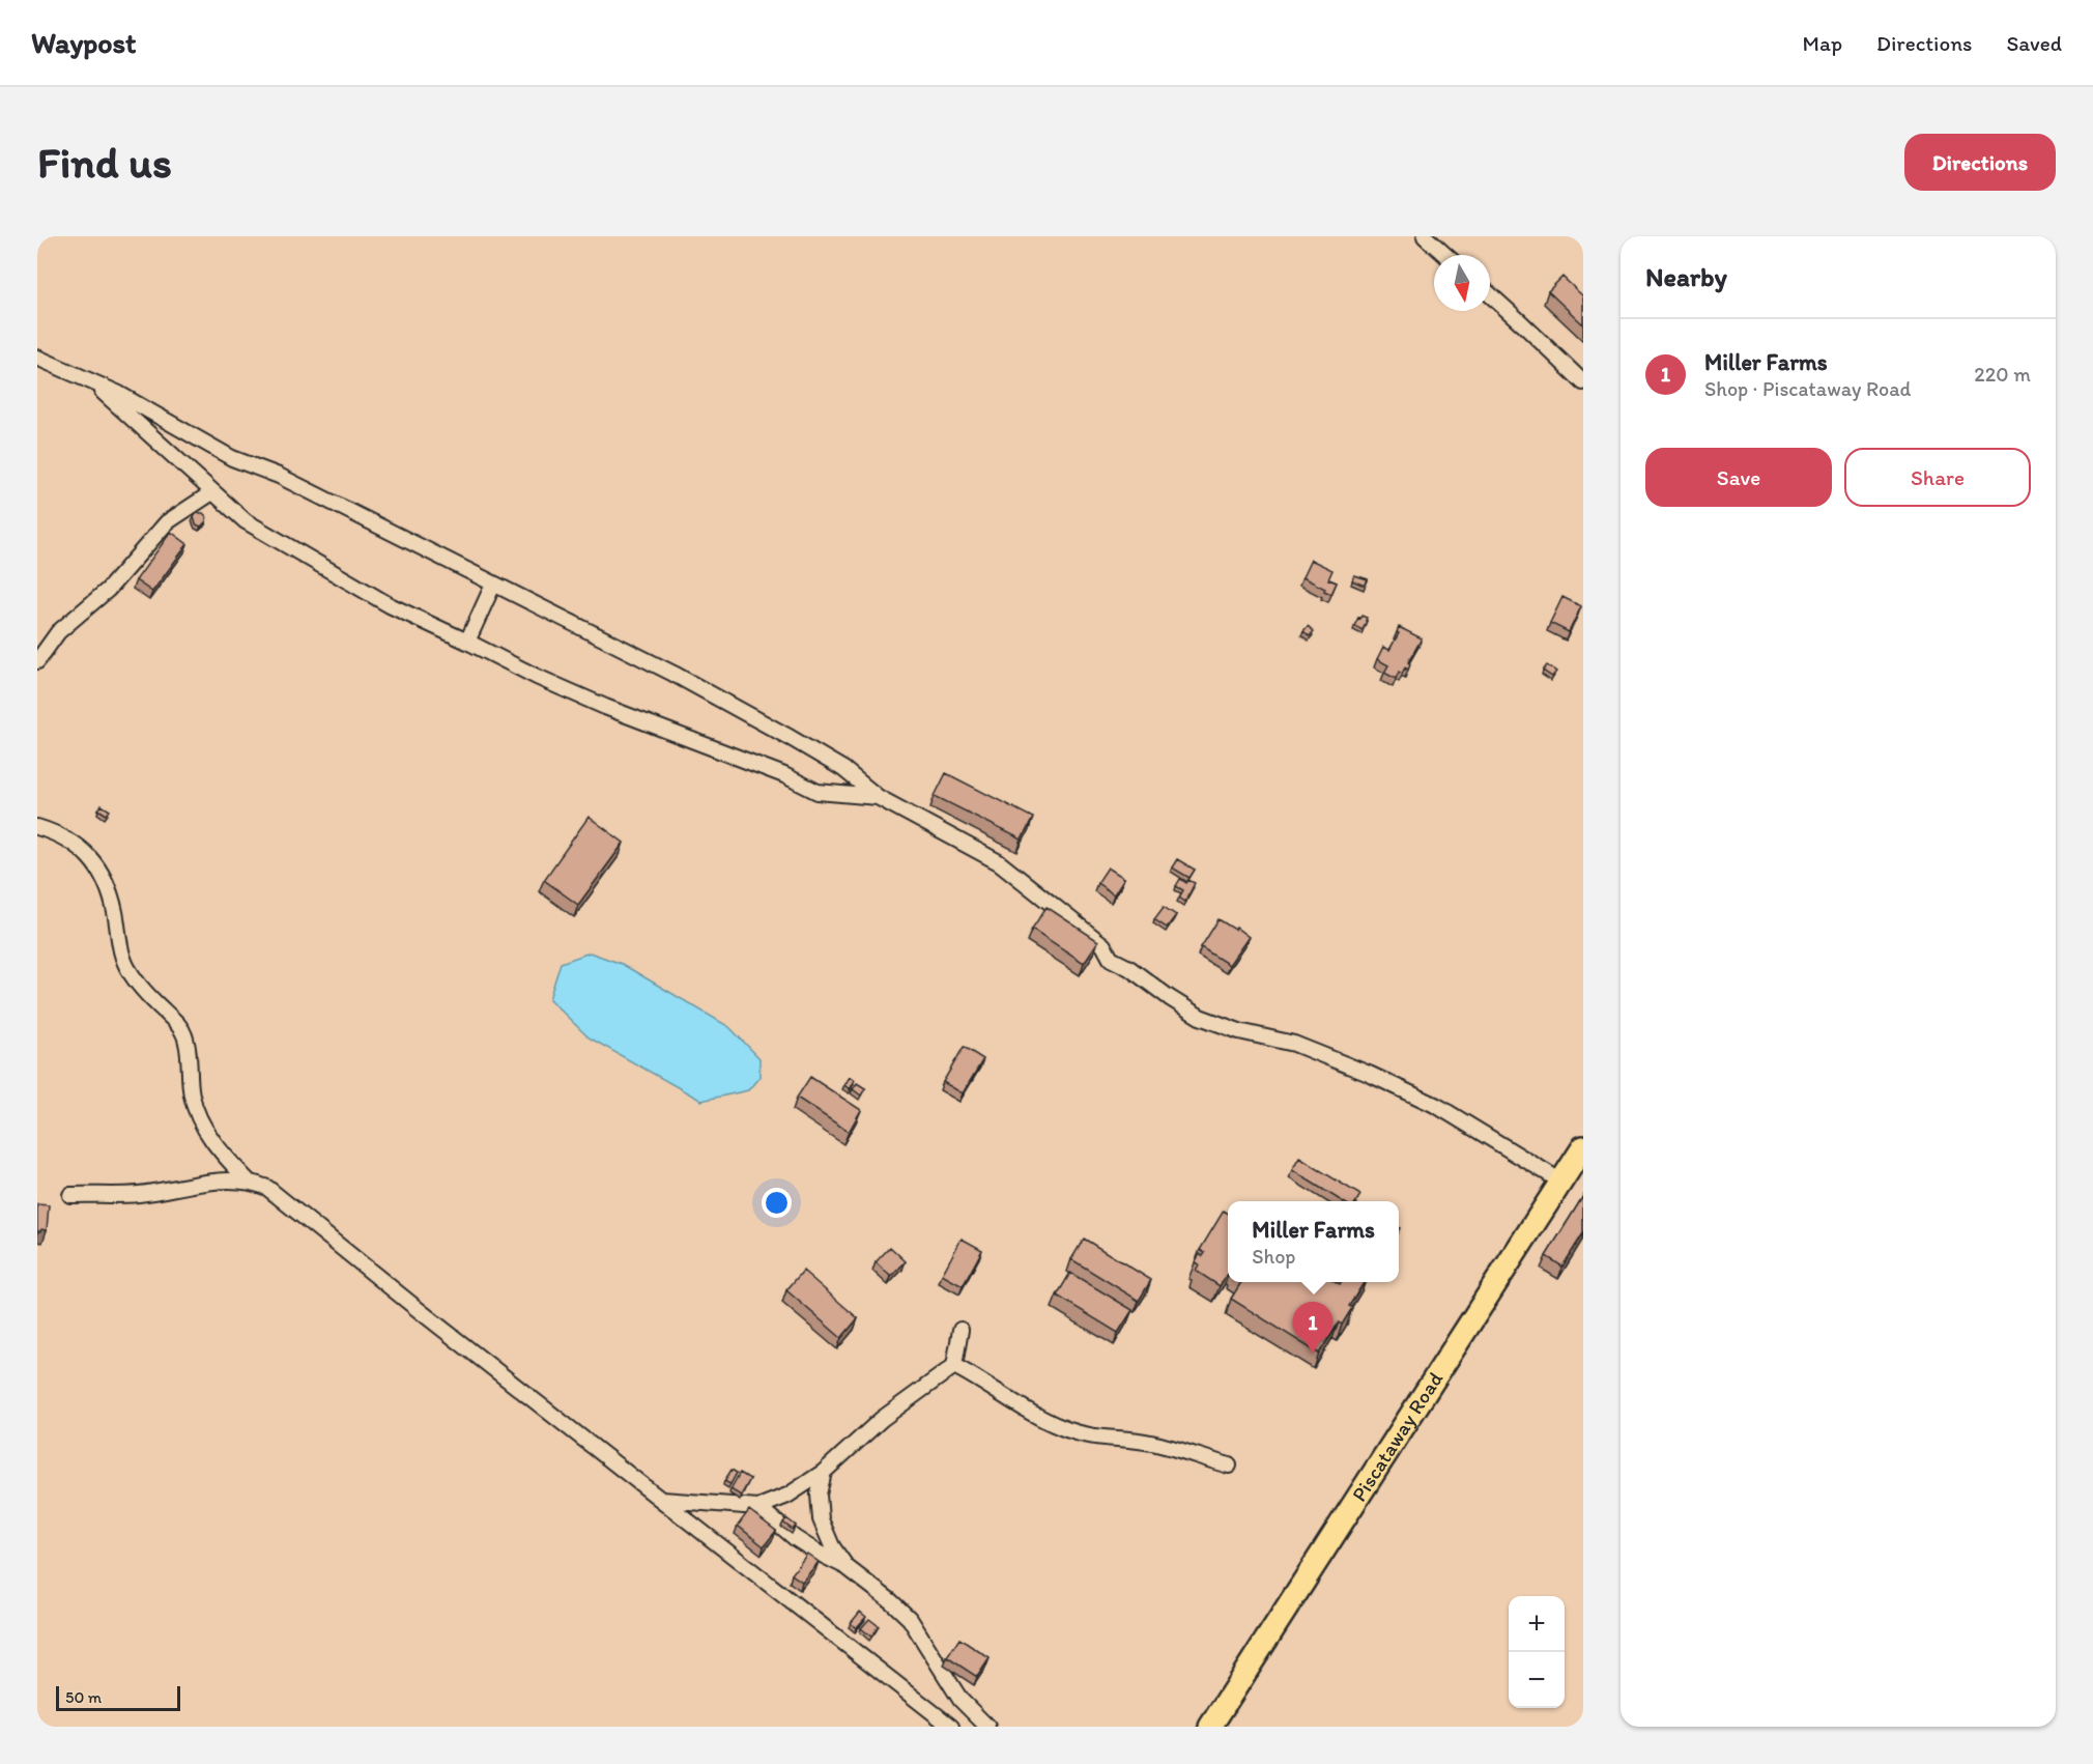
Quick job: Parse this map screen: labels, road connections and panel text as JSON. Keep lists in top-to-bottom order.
{
  "streets": {
    "main road": ["Piscataway Road"]
  },
  "scale_bar": "50 m",
  "north": "bottom",
  "page": {
    "header": "Waypost",
    "nav": ["Map", "Directions", "Saved"],
    "buttons": [
      "Directions",
      ["Save", "Share"]
    ],
    "title": "Find us",
    "heading": "Nearby",
    "list": [
      {
        "mark": "1",
        "name": "Miller Farms",
        "note": "Shop · Piscataway Road",
        "value": "220 m"
      }
    ],
    "popup": ["Miller Farms", "Shop"],
    "pins": "1",
    "map_buttons": ["+", "−"],
    "scale": "50 m"
  }
}
